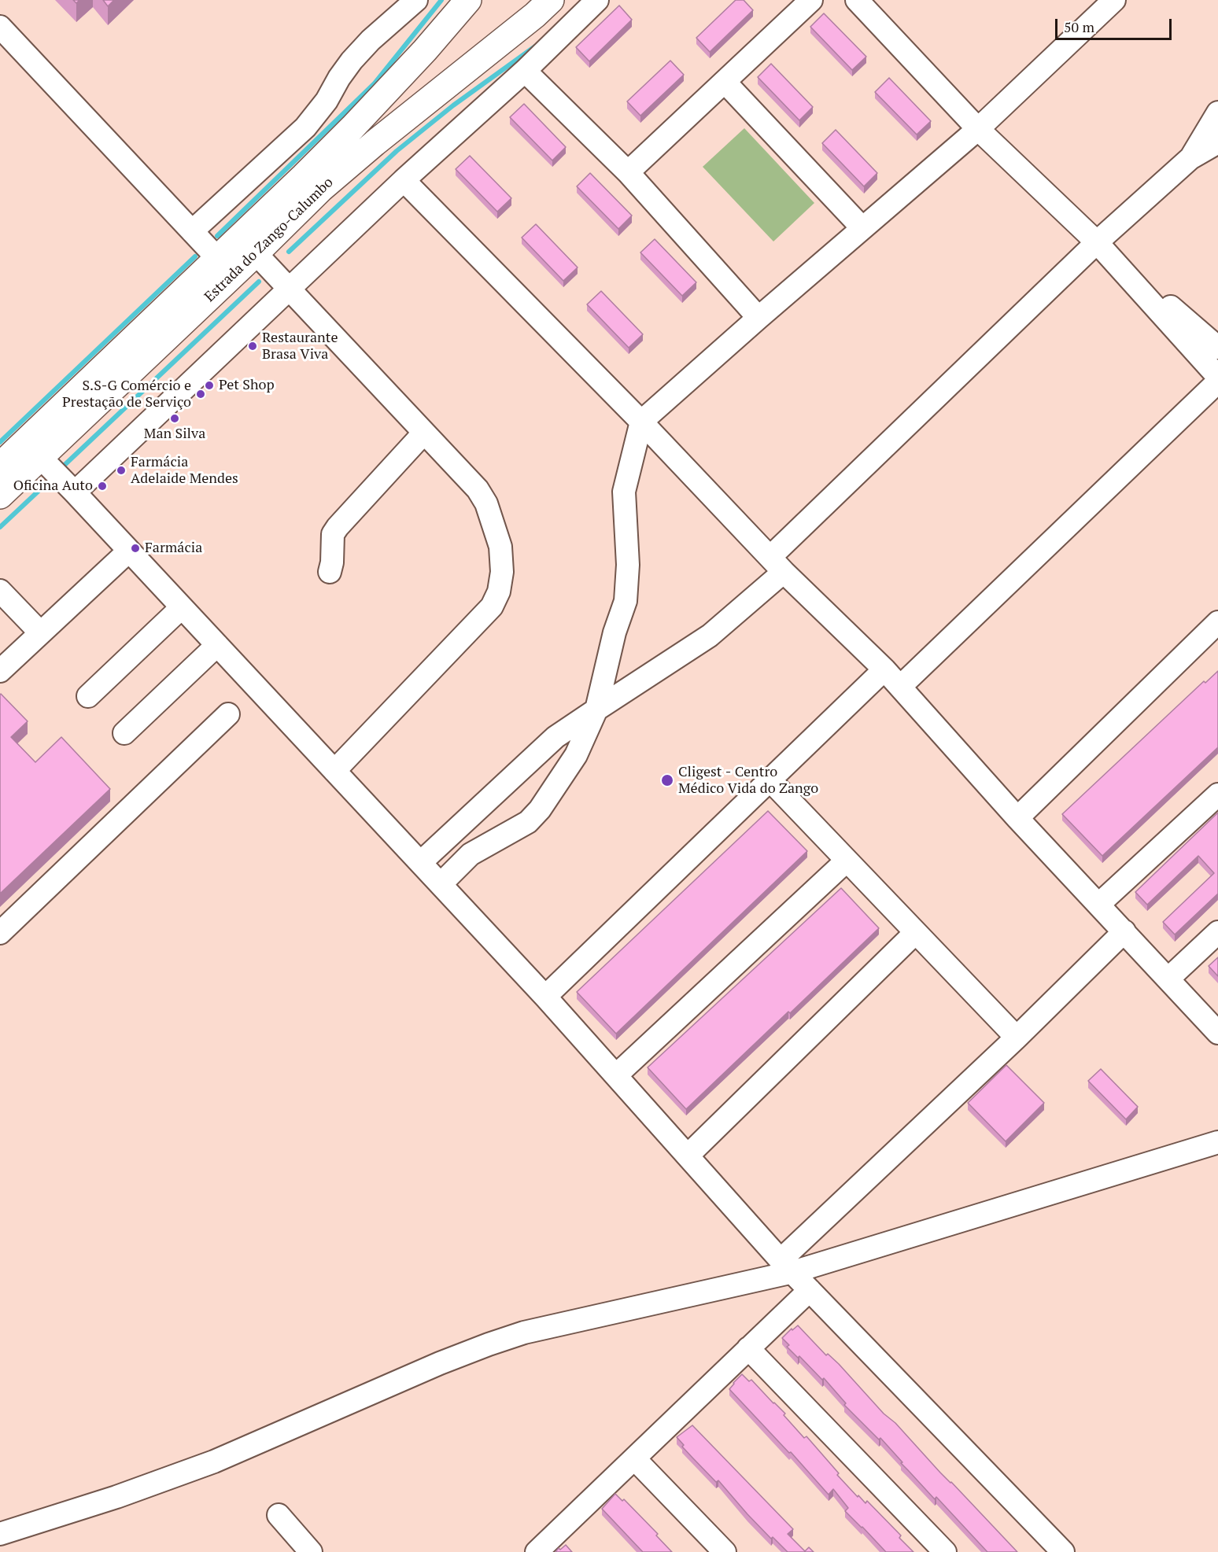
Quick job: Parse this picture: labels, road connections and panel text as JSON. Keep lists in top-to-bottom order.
{
  "streets": {
    "main road": ["Estrada do Zango-Calumbo"]
  },
  "places": [
    "Restaurante Brasa Viva",
    "Pet Shop",
    "S.S-G Comércio e Prestação de Serviço",
    "Man Silva",
    "Farmácia Adelaide Mendes",
    "Oficina Auto",
    "Farmácia",
    "Cligest - Centro Médico Vida do Zango"
  ],
  "scale_bar": "50 m"
}
